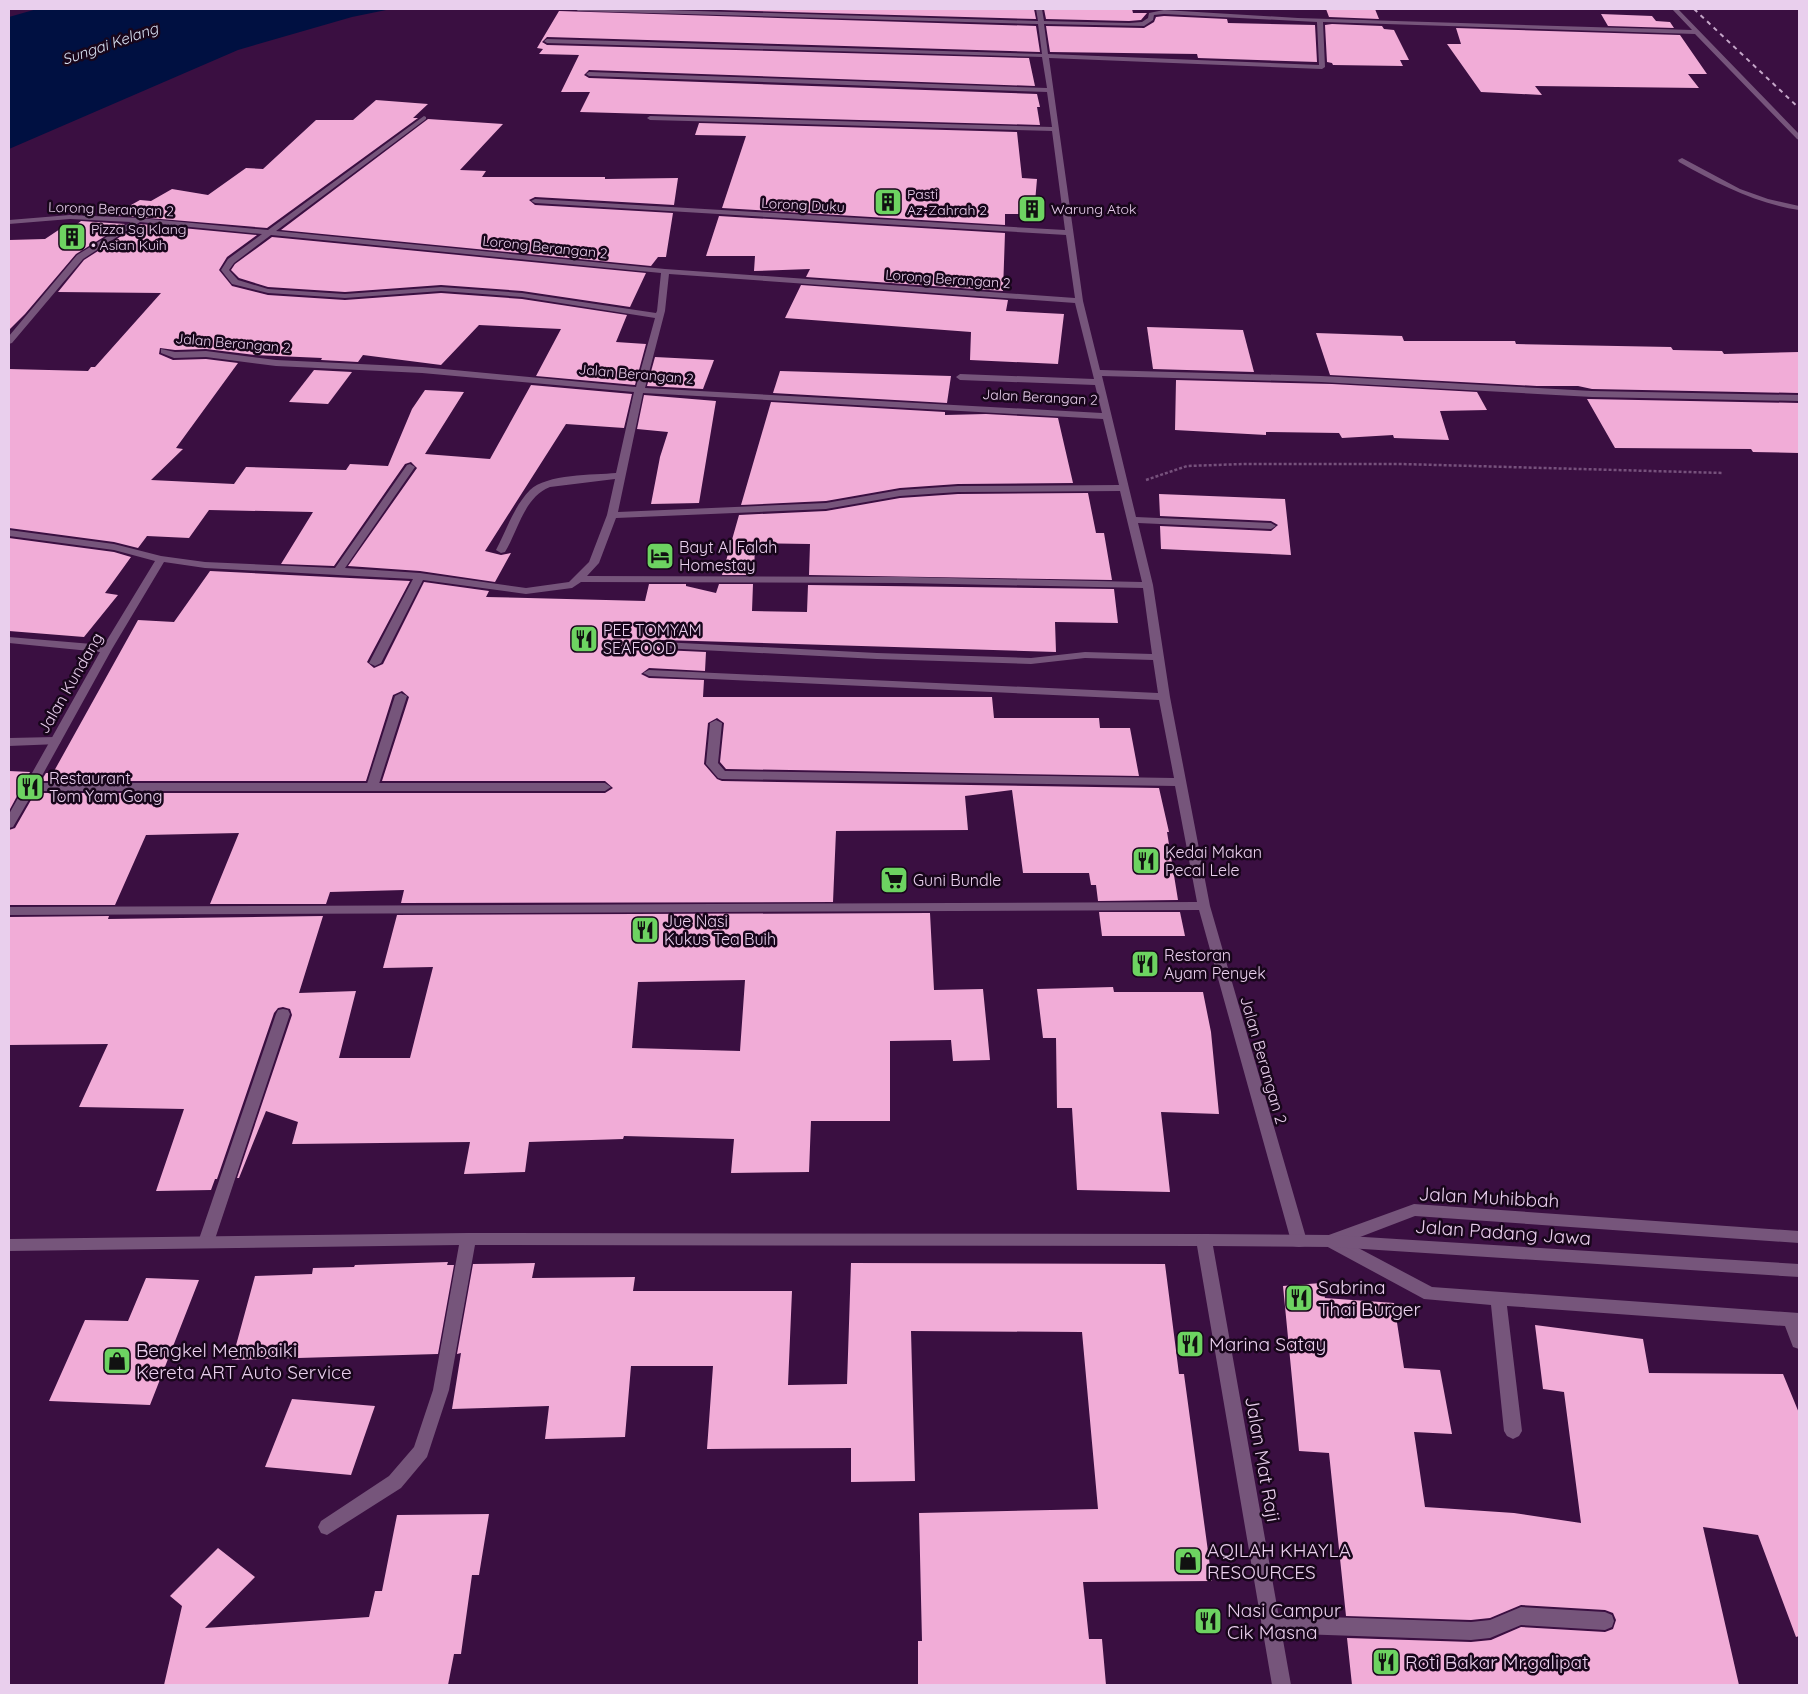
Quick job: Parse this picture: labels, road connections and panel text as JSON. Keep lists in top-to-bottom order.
{
  "streets": {
    "street": [
      "Lorong Duku",
      "Lorong Berangan 2",
      "Jalan Berangan 2",
      "Jalan Kundang",
      "Jalan Muhibbah",
      "Jalan Padang Jawa",
      "Jalan Mat Raji"
    ]
  },
  "crossings": [
    ["Lorong Duku", "Jalan Berangan 2"],
    ["Lorong Berangan 2", "Jalan Berangan 2"],
    ["Jalan Berangan 2", "Jalan Padang Jawa"],
    ["Jalan Muhibbah", "Jalan Padang Jawa"],
    ["Jalan Padang Jawa", "Jalan Mat Raji"]
  ],
  "water": ["Sungai Kelang"],
  "places": {
    "building": ["Pasti Az-Zahrah 2", "Warung Atok", "Pizza Sg Klang • Asian Kuih"],
    "hotel": ["Bayt Al Falah Homestay"],
    "restaurant": [
      "PEE TOMYAM SEAFOOD",
      "Restaurant Tom Yam Gong",
      "Kedai Makan Pecal Lele",
      "Jue Nasi Kukus Tea Buih",
      "Restoran Ayam Penyek",
      "Sabrina Thai Burger",
      "Marina Satay",
      "Nasi Campur Cik Masna",
      "Roti Bakar Mr.galipat"
    ],
    "supermarket": ["Guni Bundle"],
    "shop": ["Bengkel Membaiki Kereta ART Auto Service", "AQILAH KHAYLA RESOURCES"]
  }
}
